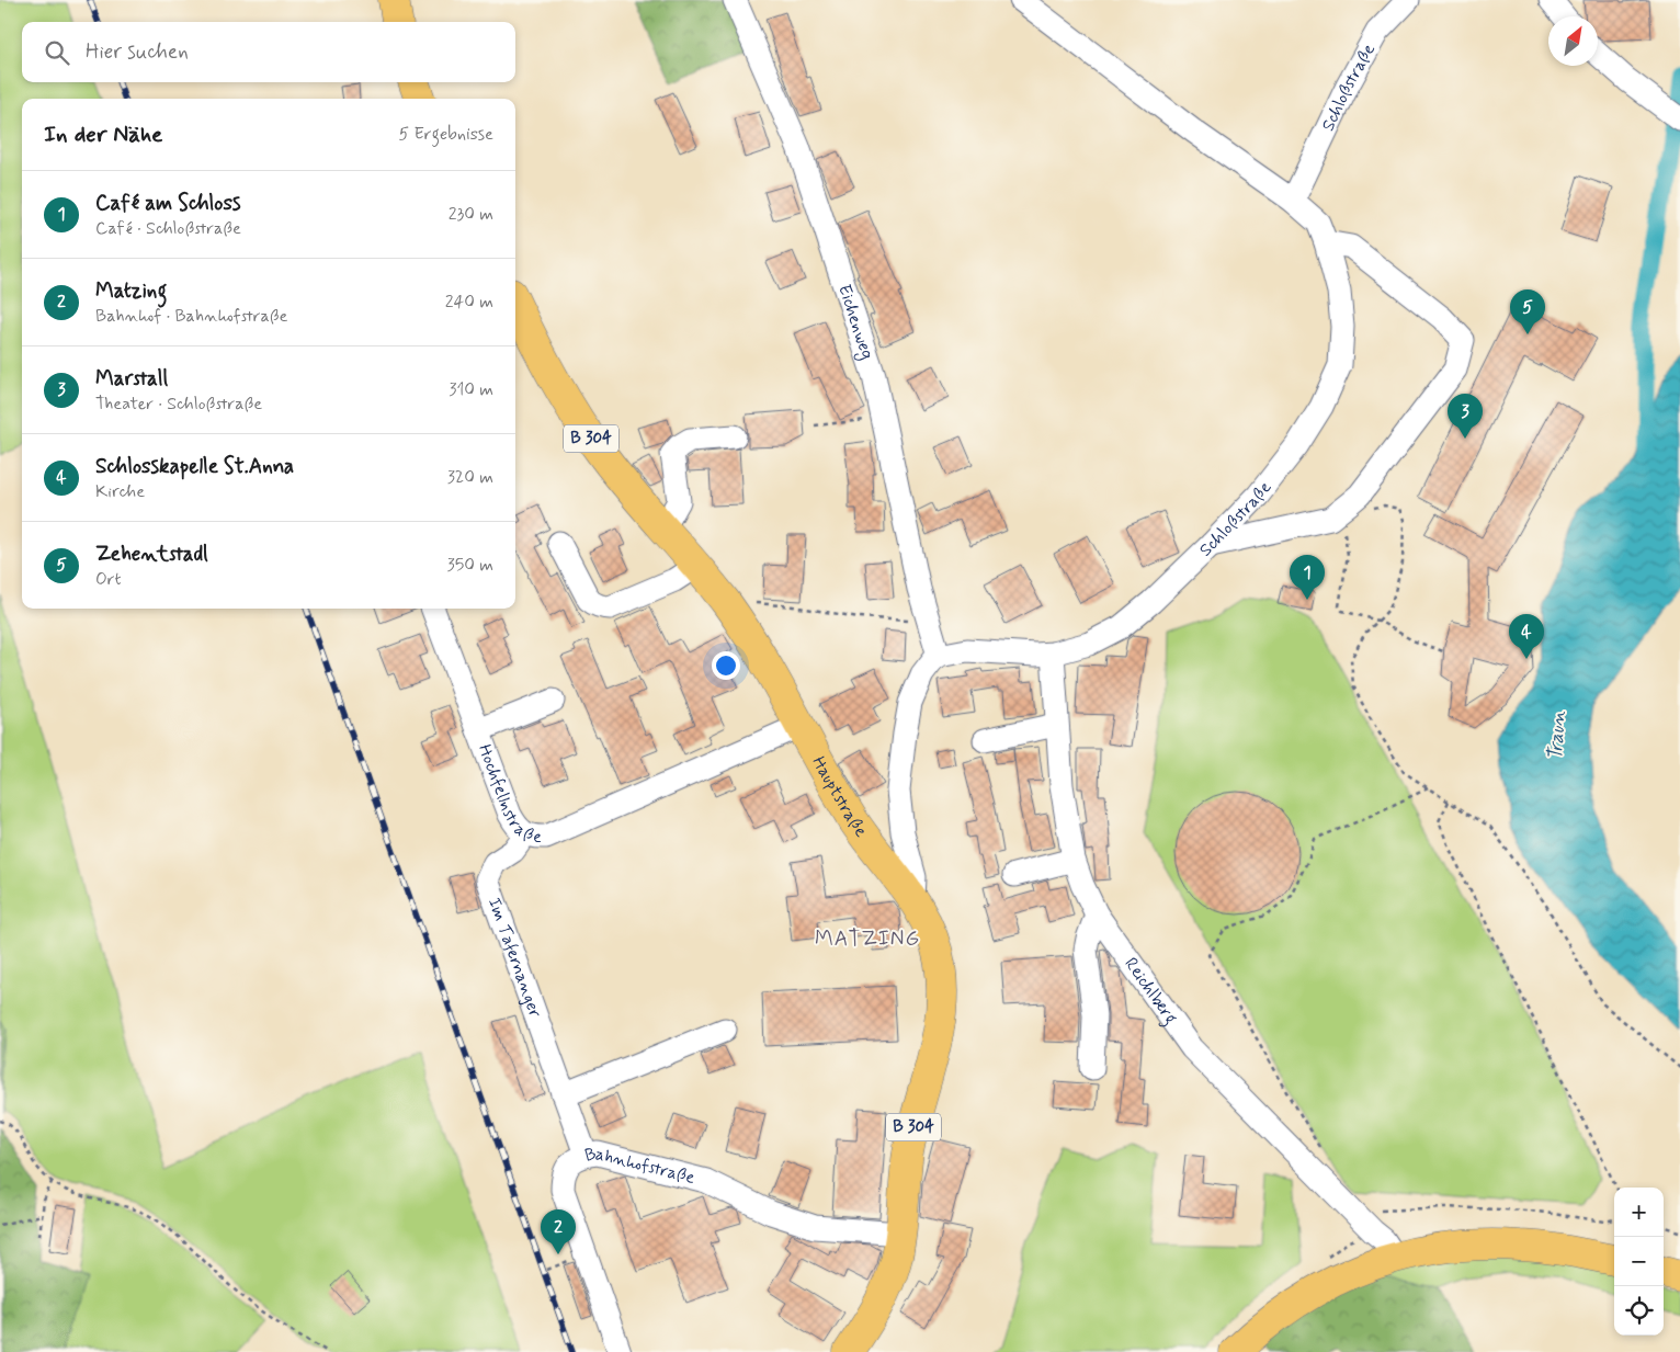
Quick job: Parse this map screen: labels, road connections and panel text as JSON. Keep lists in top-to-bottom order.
{
  "streets": {
    "main road": ["B 304", "Hauptstraße"],
    "street": [
      "Schloßstraße",
      "Eichenweg",
      "Hochfellnstraße",
      "Im Tafernanger",
      "Reichlberg",
      "Bahnhofstraße"
    ]
  },
  "crossings": [
    ["Schloßstraße", "Eichenweg"],
    ["Schloßstraße", "Reichlberg"],
    ["Hochfellnstraße", "Hauptstraße"],
    ["Hochfellnstraße", "Im Tafernanger"],
    ["Hauptstraße", "Bahnhofstraße"],
    ["Im Tafernanger", "Bahnhofstraße"]
  ],
  "districts": ["MATZING"],
  "water": ["Traun"],
  "north": "top right",
  "page": {
    "search": "Hier suchen",
    "heading": ["In der Nähe", "5 Ergebnisse"],
    "list": [
      {
        "mark": "1",
        "name": "Café am Schloss",
        "note": "Café · Schloßstraße",
        "value": "230 m"
      },
      {
        "mark": "2",
        "name": "Matzing",
        "note": "Bahnhof · Bahnhofstraße",
        "value": "240 m"
      },
      {
        "mark": "3",
        "name": "Marstall",
        "note": "Theater · Schloßstraße",
        "value": "310 m"
      },
      {
        "mark": "4",
        "name": "Schlosskapelle St.Anna",
        "note": "Kirche",
        "value": "320 m"
      },
      {
        "mark": "5",
        "name": "Zehentstadl",
        "note": "Ort",
        "value": "350 m"
      }
    ],
    "pins": [
      "5",
      "3",
      "1",
      "4",
      "2"
    ],
    "map_buttons": ["+", "−"]
  }
}
